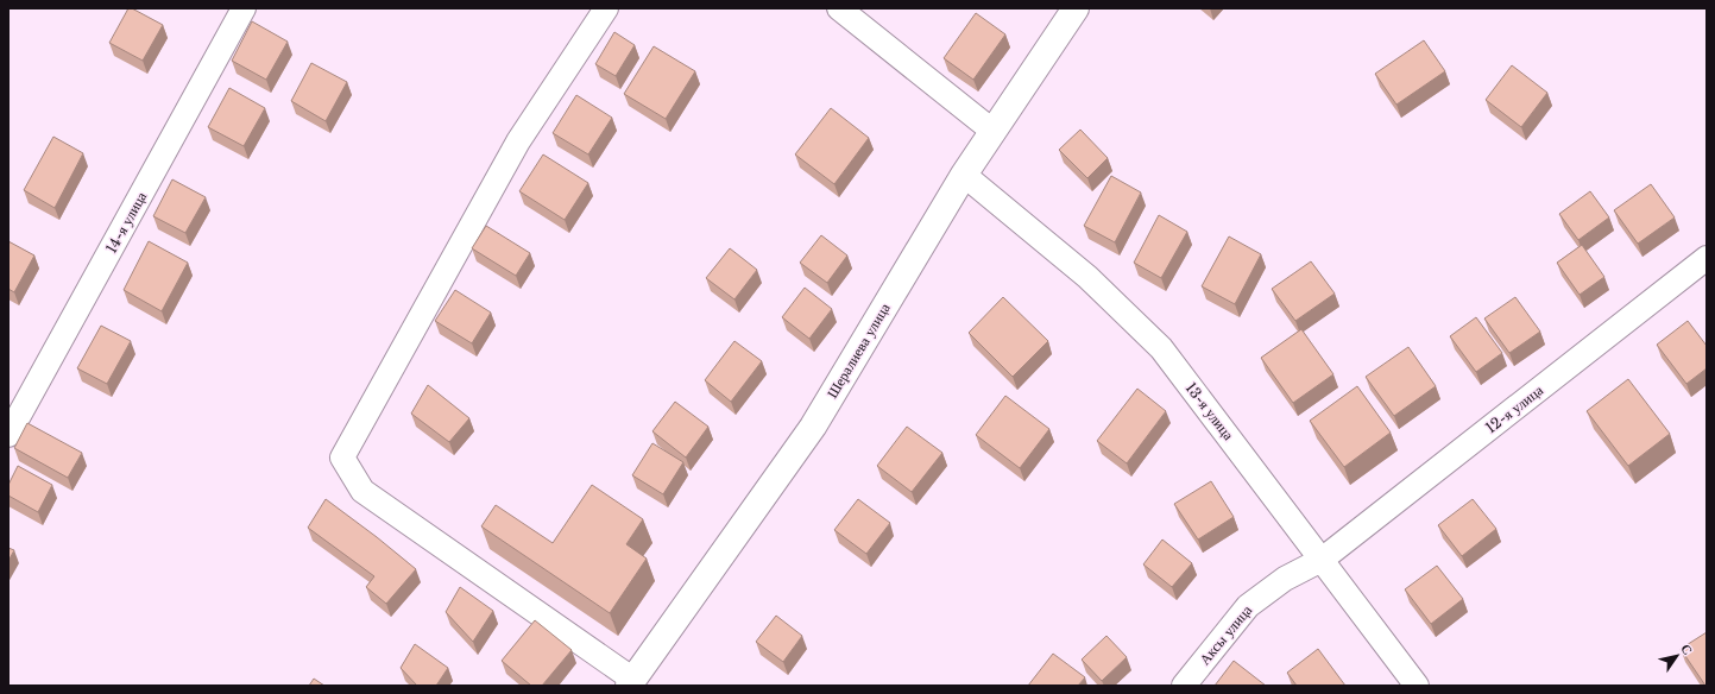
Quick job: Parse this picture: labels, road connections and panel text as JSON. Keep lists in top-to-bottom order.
{
  "streets": {
    "street": [
      "14-я улица",
      "Шералиева улица",
      "12-я улица",
      "13-я улица",
      "Аксы улица"
    ]
  },
  "crossings": [
    ["Шералиева улица", "13-я улица"],
    ["12-я улица", "13-я улица"],
    ["12-я улица", "Аксы улица"],
    ["13-я улица", "Аксы улица"]
  ],
  "north": "top right"
}
